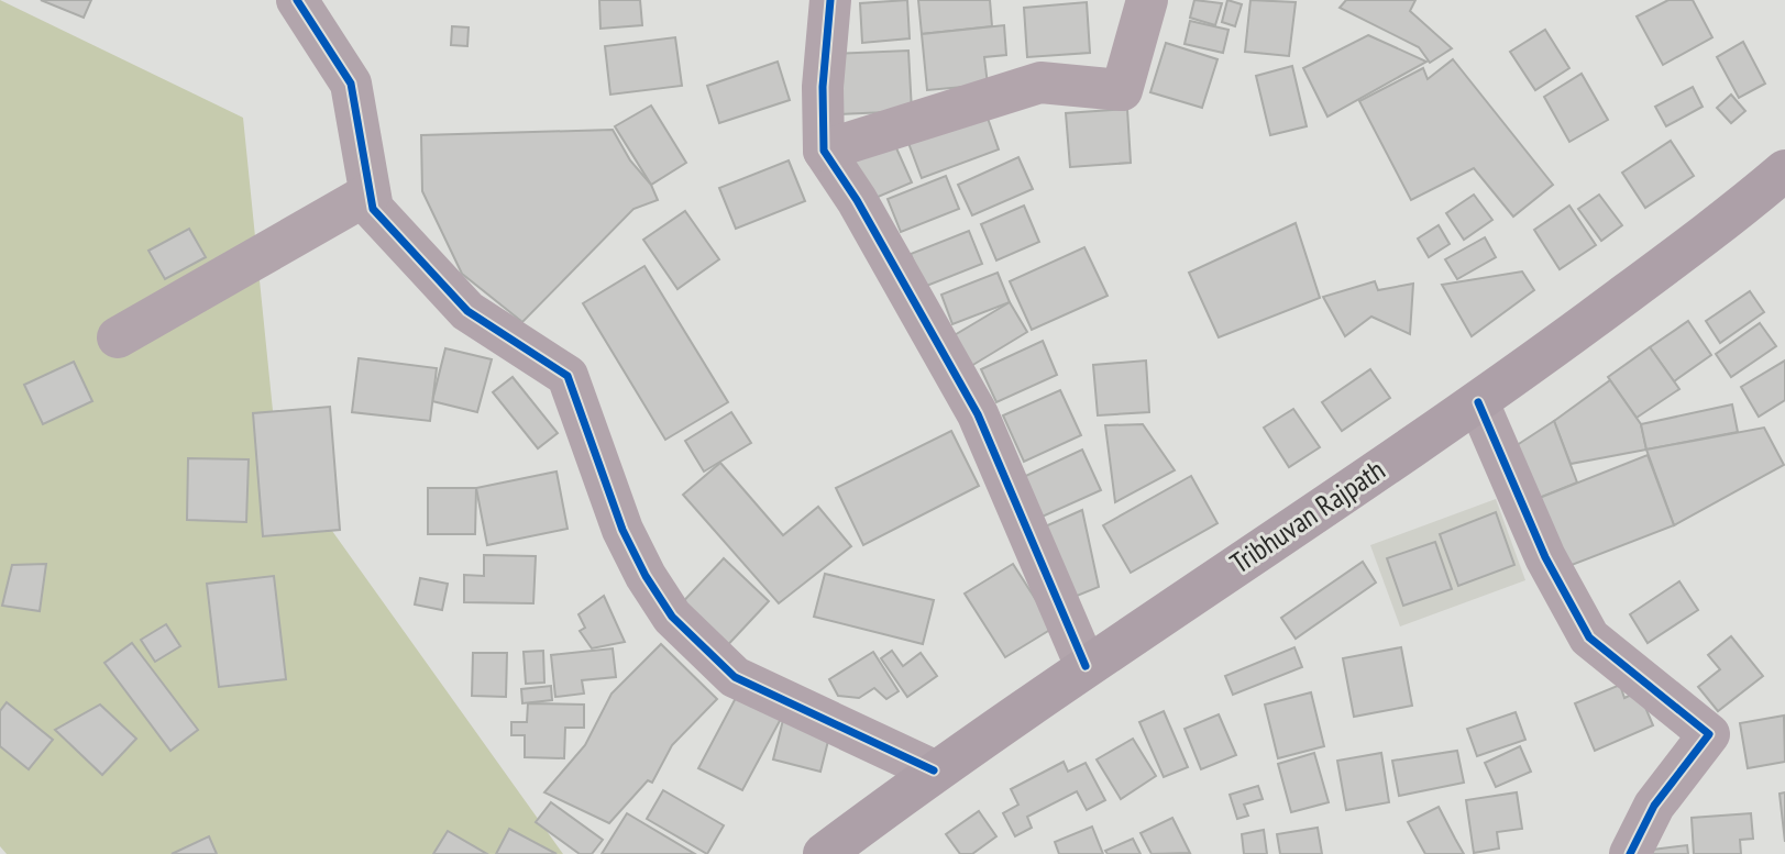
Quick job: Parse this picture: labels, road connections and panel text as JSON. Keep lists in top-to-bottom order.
{
  "streets": {
    "highway": ["Tribhuvan Rajpath"]
  }
}
